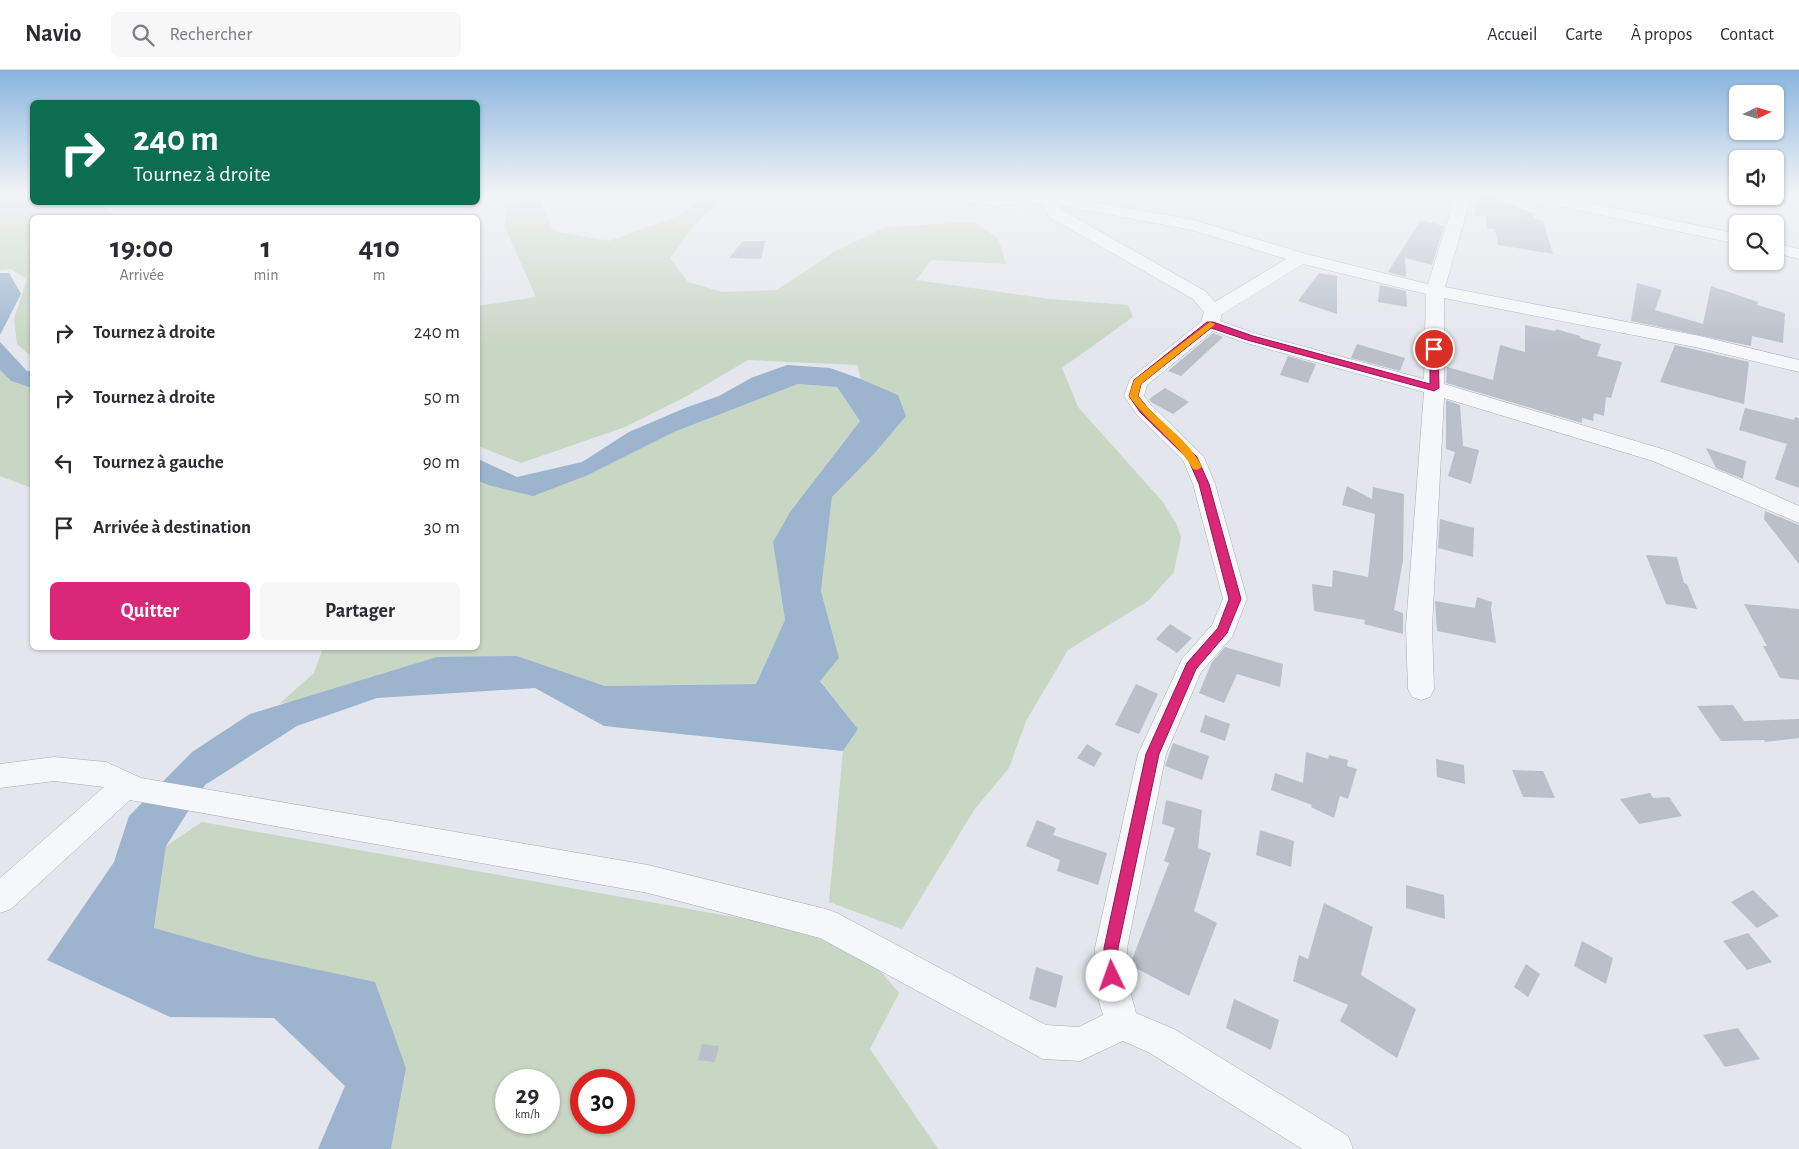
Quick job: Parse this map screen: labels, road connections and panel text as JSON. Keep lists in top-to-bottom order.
{
  "north": "right",
  "page": {
    "header": "Navio",
    "search": "Rechercher",
    "nav": [
      "Accueil",
      "Carte",
      "À propos",
      "Contact"
    ],
    "turn": ["240 m", "Tournez à droite"],
    "eta": [
      "19:00",
      "Arrivée",
      "1",
      "min",
      "410",
      "m"
    ],
    "list": [
      {
        "name": "Tournez à droite",
        "value": "240 m"
      },
      {
        "name": "Tournez à droite",
        "value": "50 m"
      },
      {
        "name": "Tournez à gauche",
        "value": "90 m"
      },
      {
        "name": "Arrivée à destination",
        "value": "30 m"
      }
    ],
    "buttons": ["Quitter", "Partager"],
    "speed": "29 km/h",
    "limit": "30"
  }
}
